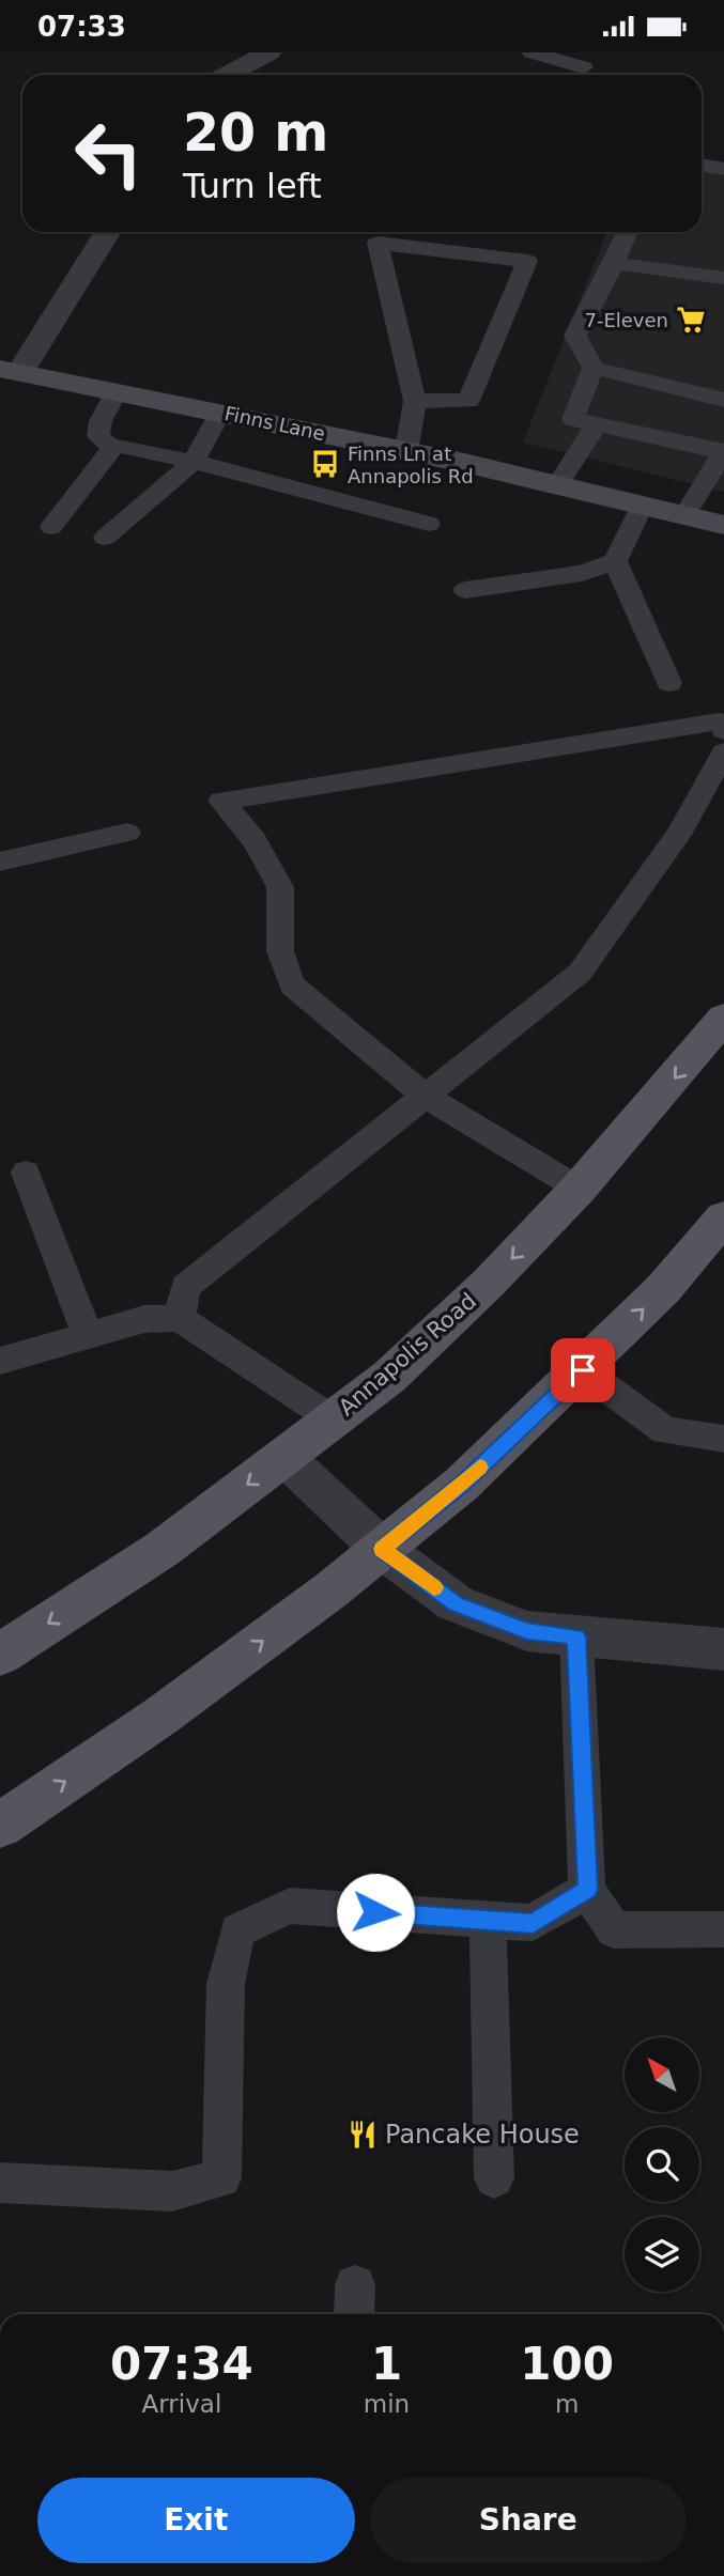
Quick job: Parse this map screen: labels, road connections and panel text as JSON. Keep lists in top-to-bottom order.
{
  "streets": {
    "main road": ["Annapolis Road"],
    "street": ["Finns Lane"]
  },
  "places": {
    "supermarket": ["7-Eleven"],
    "bus stop": ["Finns Ln at Annapolis Rd"],
    "restaurant": ["Pancake House"]
  },
  "north": "top left",
  "page": {
    "status": "07:33",
    "turn": ["20 m", "Turn left"],
    "eta": [
      "07:34",
      "Arrival",
      "1",
      "min",
      "100",
      "m"
    ],
    "buttons": ["Exit", "Share"]
  }
}
